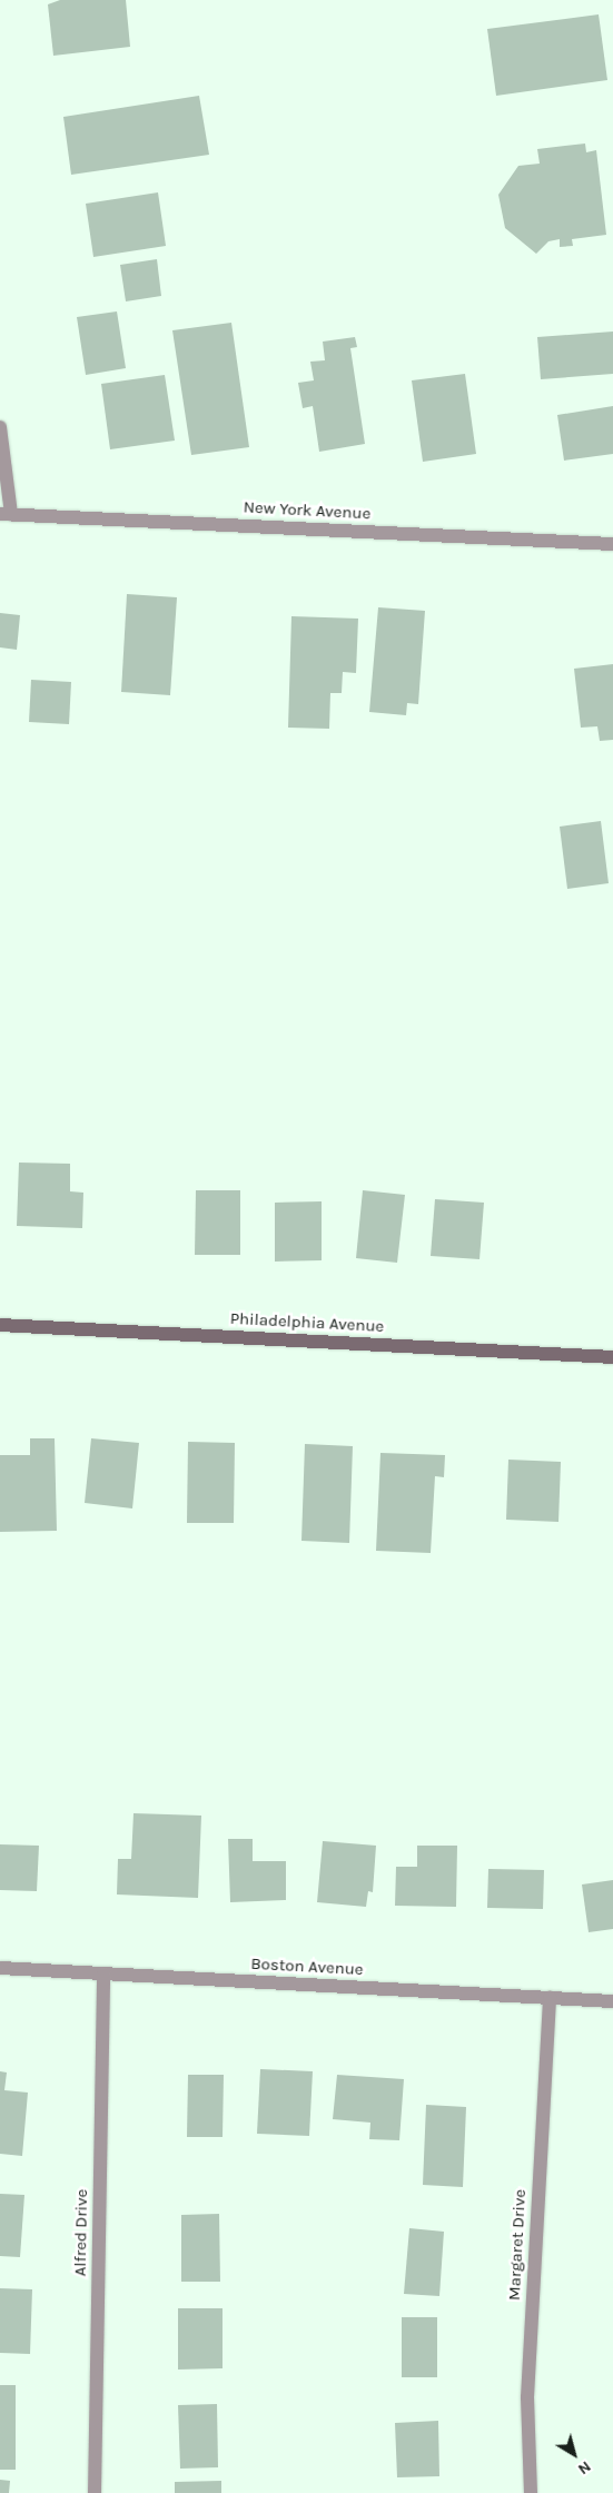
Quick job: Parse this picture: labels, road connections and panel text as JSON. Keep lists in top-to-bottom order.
{
  "streets": {
    "main road": ["Philadelphia Avenue"],
    "street": [
      "New York Avenue",
      "Boston Avenue",
      "Alfred Drive",
      "Margaret Drive"
    ]
  },
  "crossings": [
    ["Boston Avenue", "Alfred Drive"],
    ["Boston Avenue", "Margaret Drive"]
  ],
  "north": "bottom right"
}
